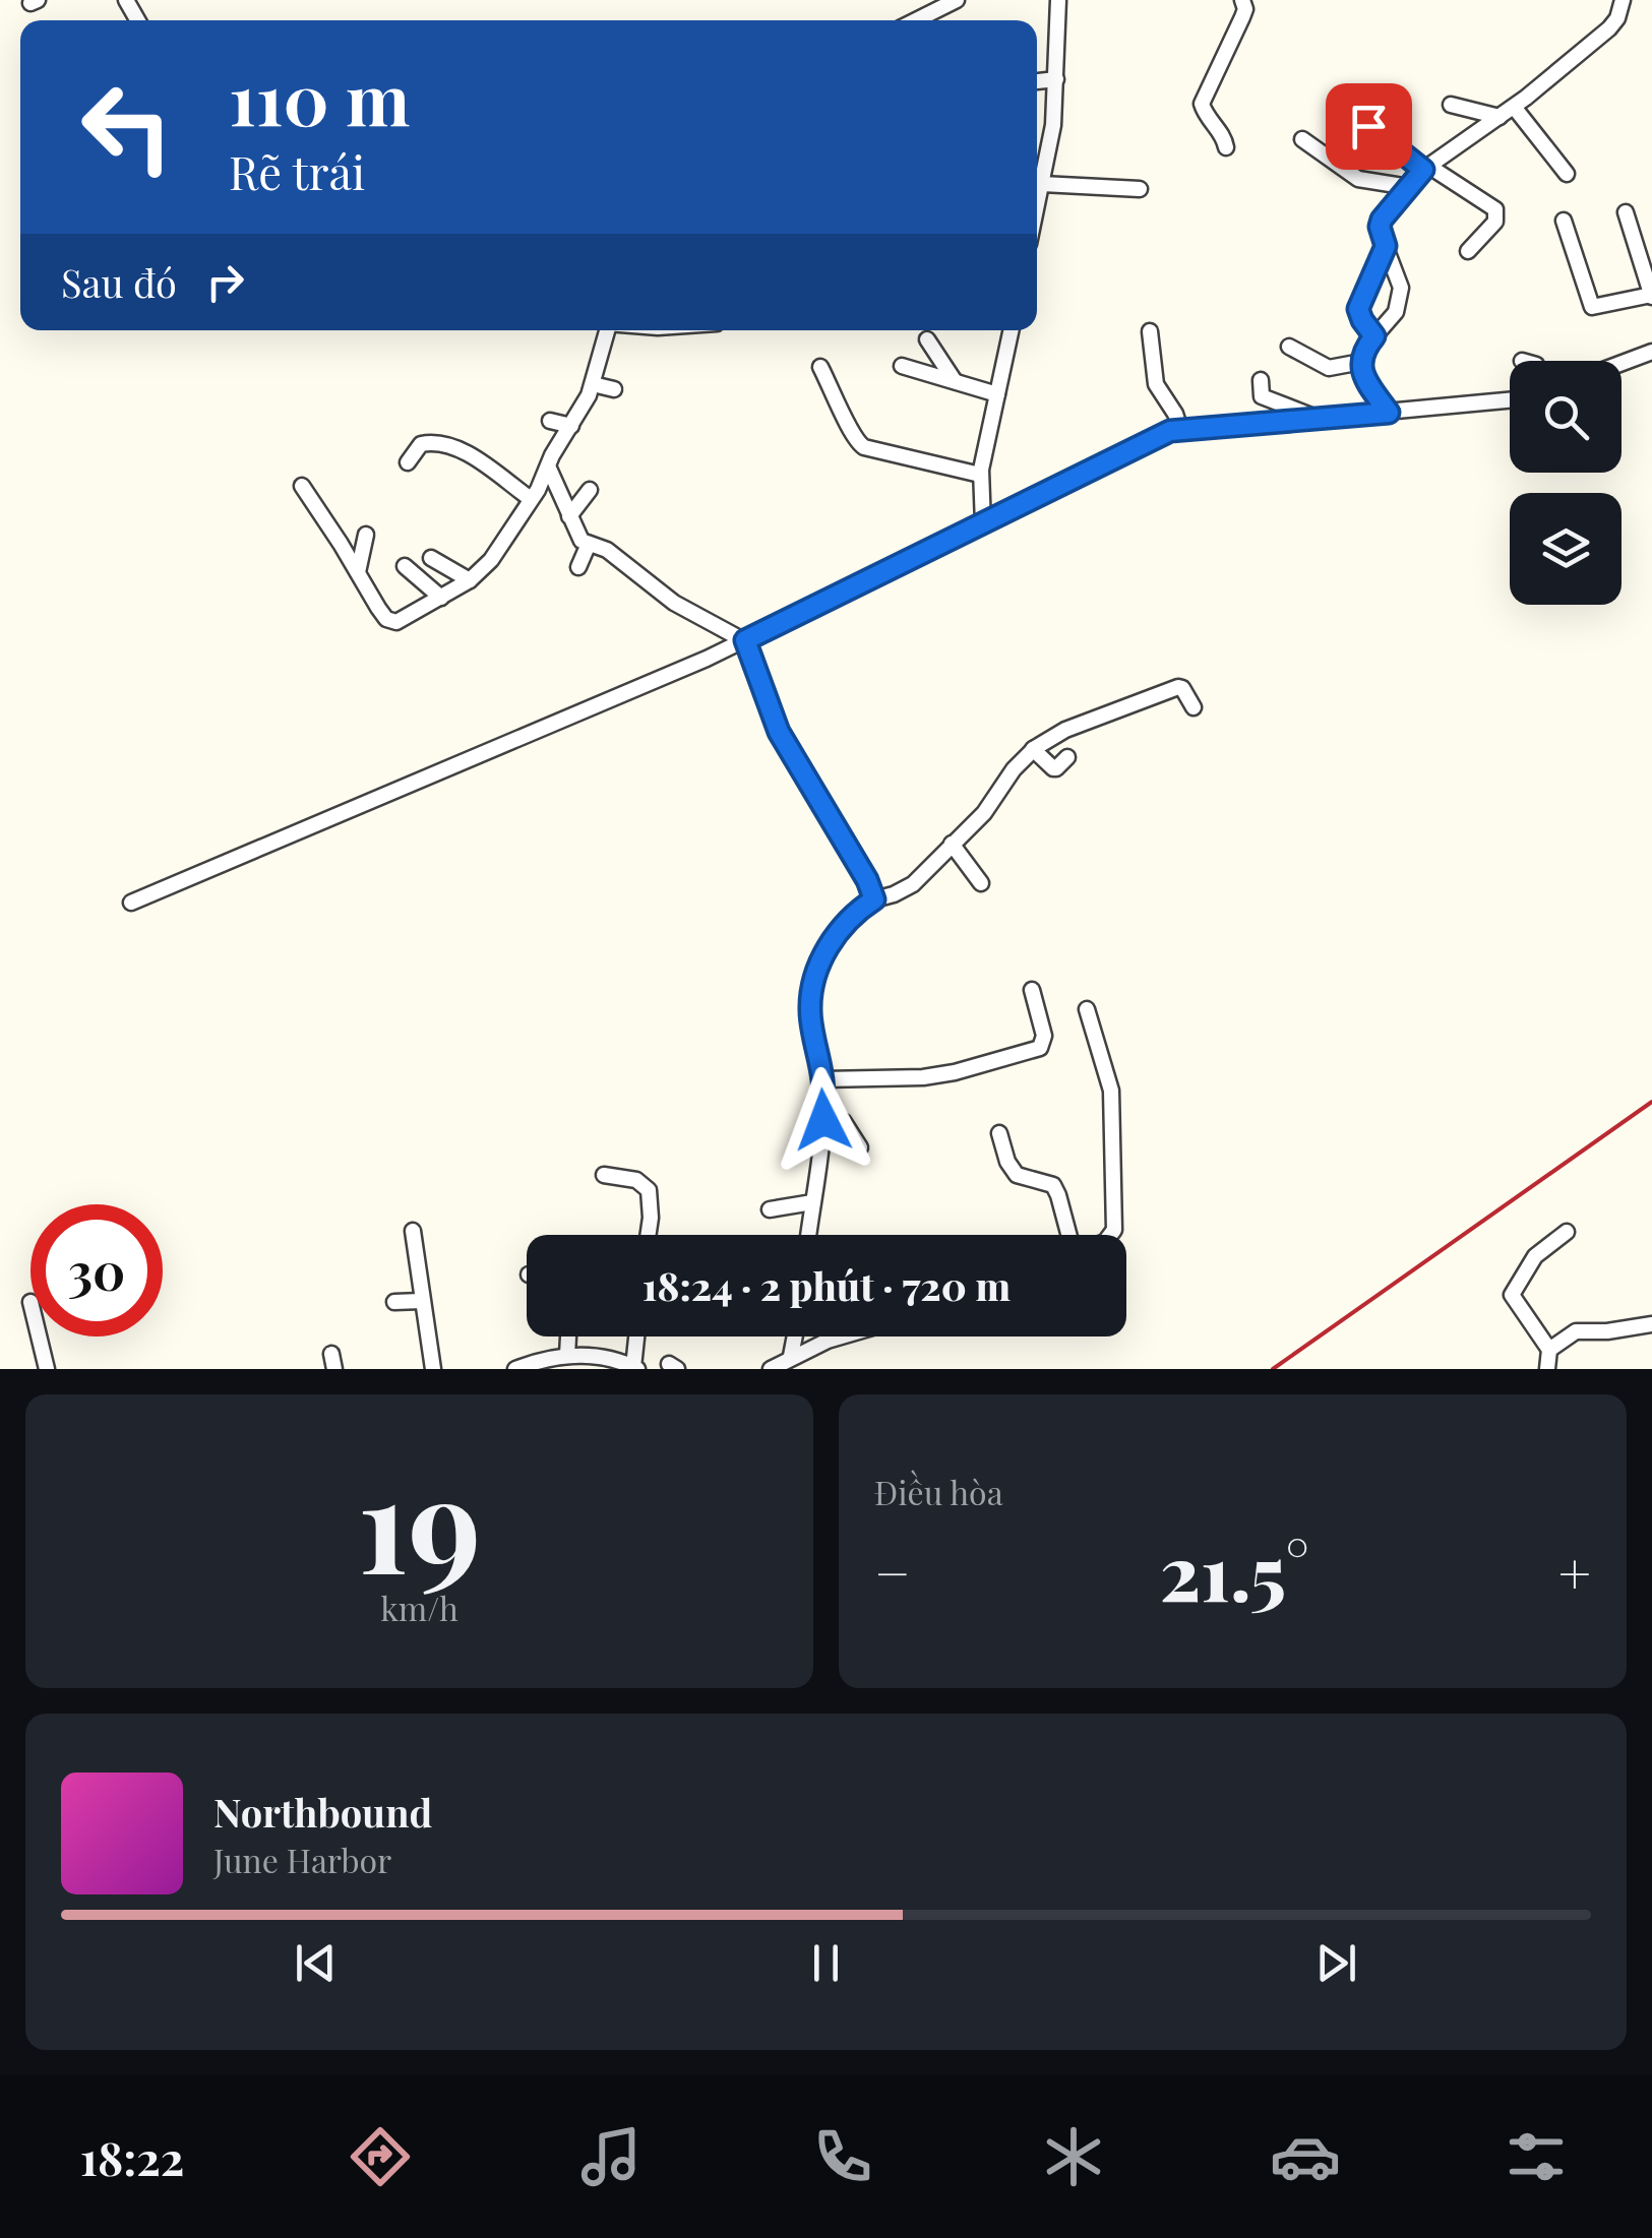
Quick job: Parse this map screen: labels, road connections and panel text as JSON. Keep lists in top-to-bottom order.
{
  "page": {
    "turn": ["110 m", "Rẽ trái"],
    "then": "Sau đó",
    "limit": "30",
    "trip": "18:24 · 2 phút · 720 m",
    "tile": [
      ["19", "km/h"],
      "Điều hòa"
    ],
    "heat": ["−", "21.5°", "+"],
    "song": ["Northbound", "June Harbor"],
    "tabs": "18:22"
  }
}
